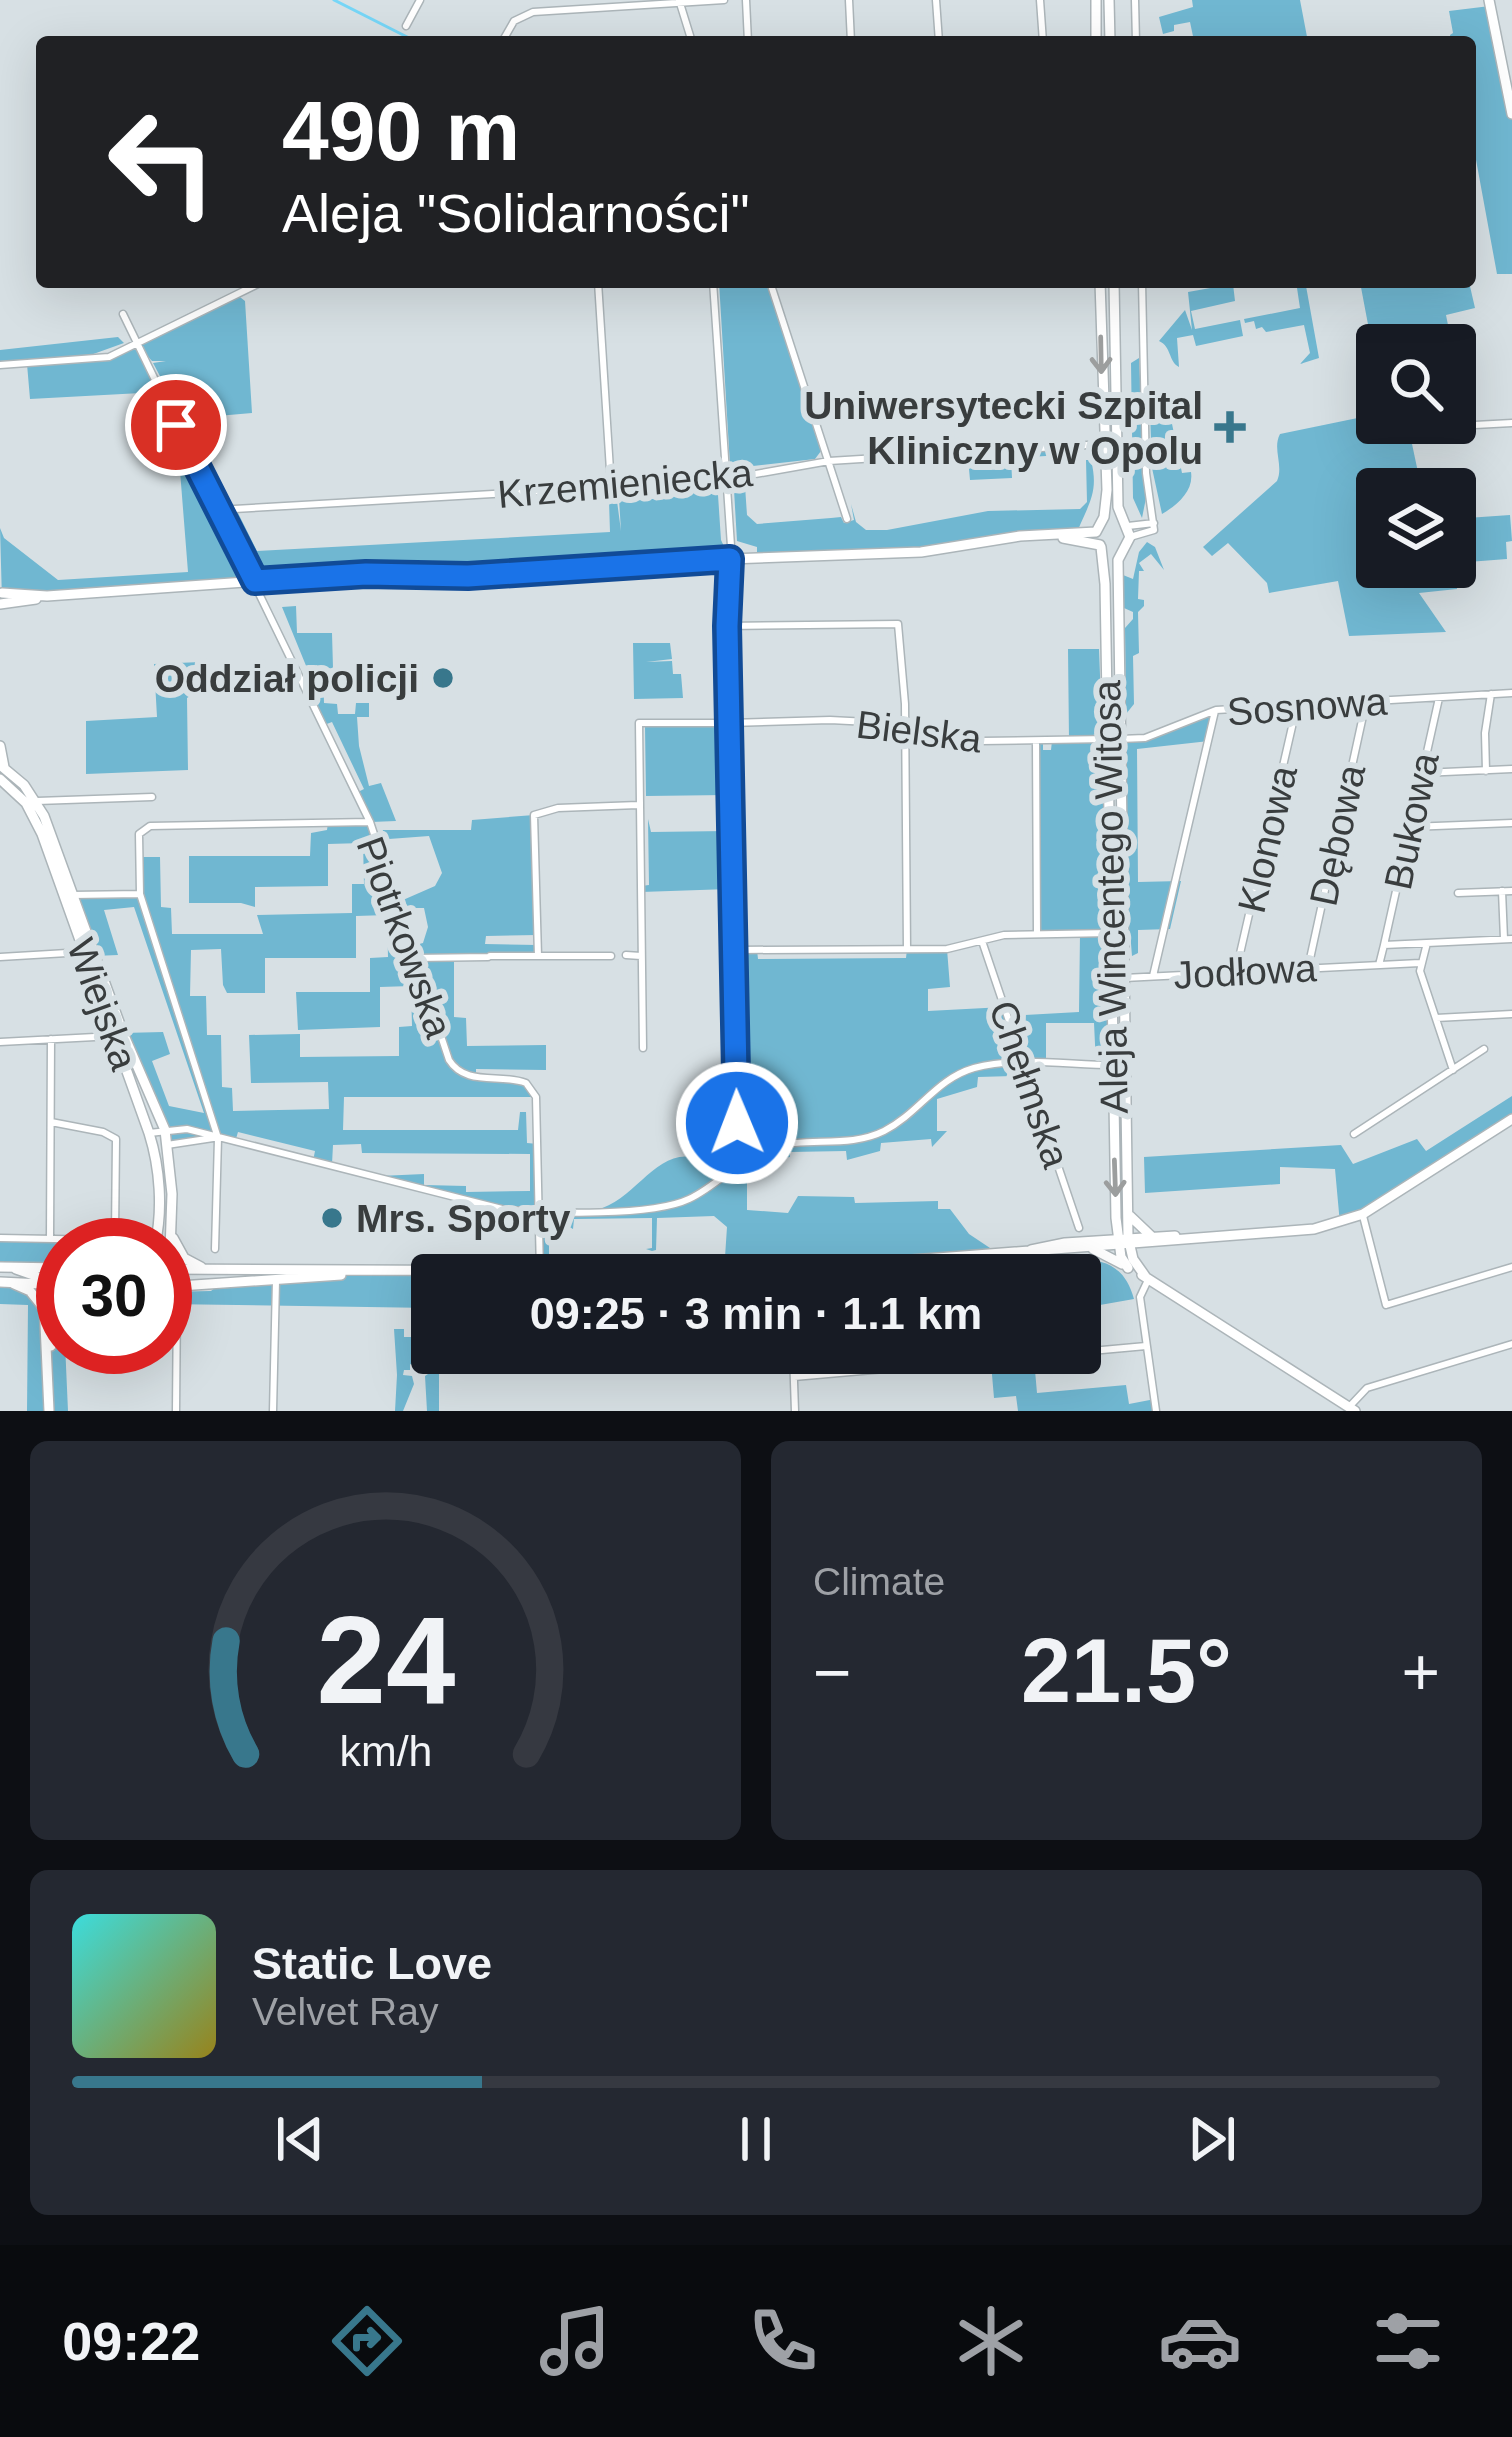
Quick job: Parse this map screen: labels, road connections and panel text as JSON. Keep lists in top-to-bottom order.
{
  "streets": {
    "street": [
      "Krzemieniecka",
      "Sosnowa",
      "Bielska",
      "Bukowa",
      "Dębowa",
      "Klonowa",
      "Aleja Wincentego Witosa",
      "Piotrkowska",
      "Jodłowa",
      "Wiejska",
      "Chełmska"
    ]
  },
  "crossings": [
    ["Sosnowa", "Bielska"],
    ["Sosnowa", "Bukowa"],
    ["Sosnowa", "Dębowa"],
    ["Sosnowa", "Klonowa"],
    ["Sosnowa", "Aleja Wincentego Witosa"],
    ["Bielska", "Aleja Wincentego Witosa"],
    ["Dębowa", "Jodłowa"],
    ["Klonowa", "Jodłowa"],
    ["Aleja Wincentego Witosa", "Jodłowa"],
    ["Piotrkowska", "Wiejska"]
  ],
  "places": {
    "health": ["Uniwersytecki Szpital Kliniczny w Opolu"],
    "other": ["Oddział policji", "Mrs. Sporty"]
  },
  "page": {
    "turn": ["490 m", "Aleja \"Solidarności\""],
    "limit": "30",
    "trip": "09:25 · 3 min · 1.1 km",
    "tile": "Climate",
    "heat": ["−", "21.5°", "+"],
    "song": ["Static Love", "Velvet Ray"],
    "tabs": "09:22",
    "gauge": ["24", "km/h"]
  }
}
